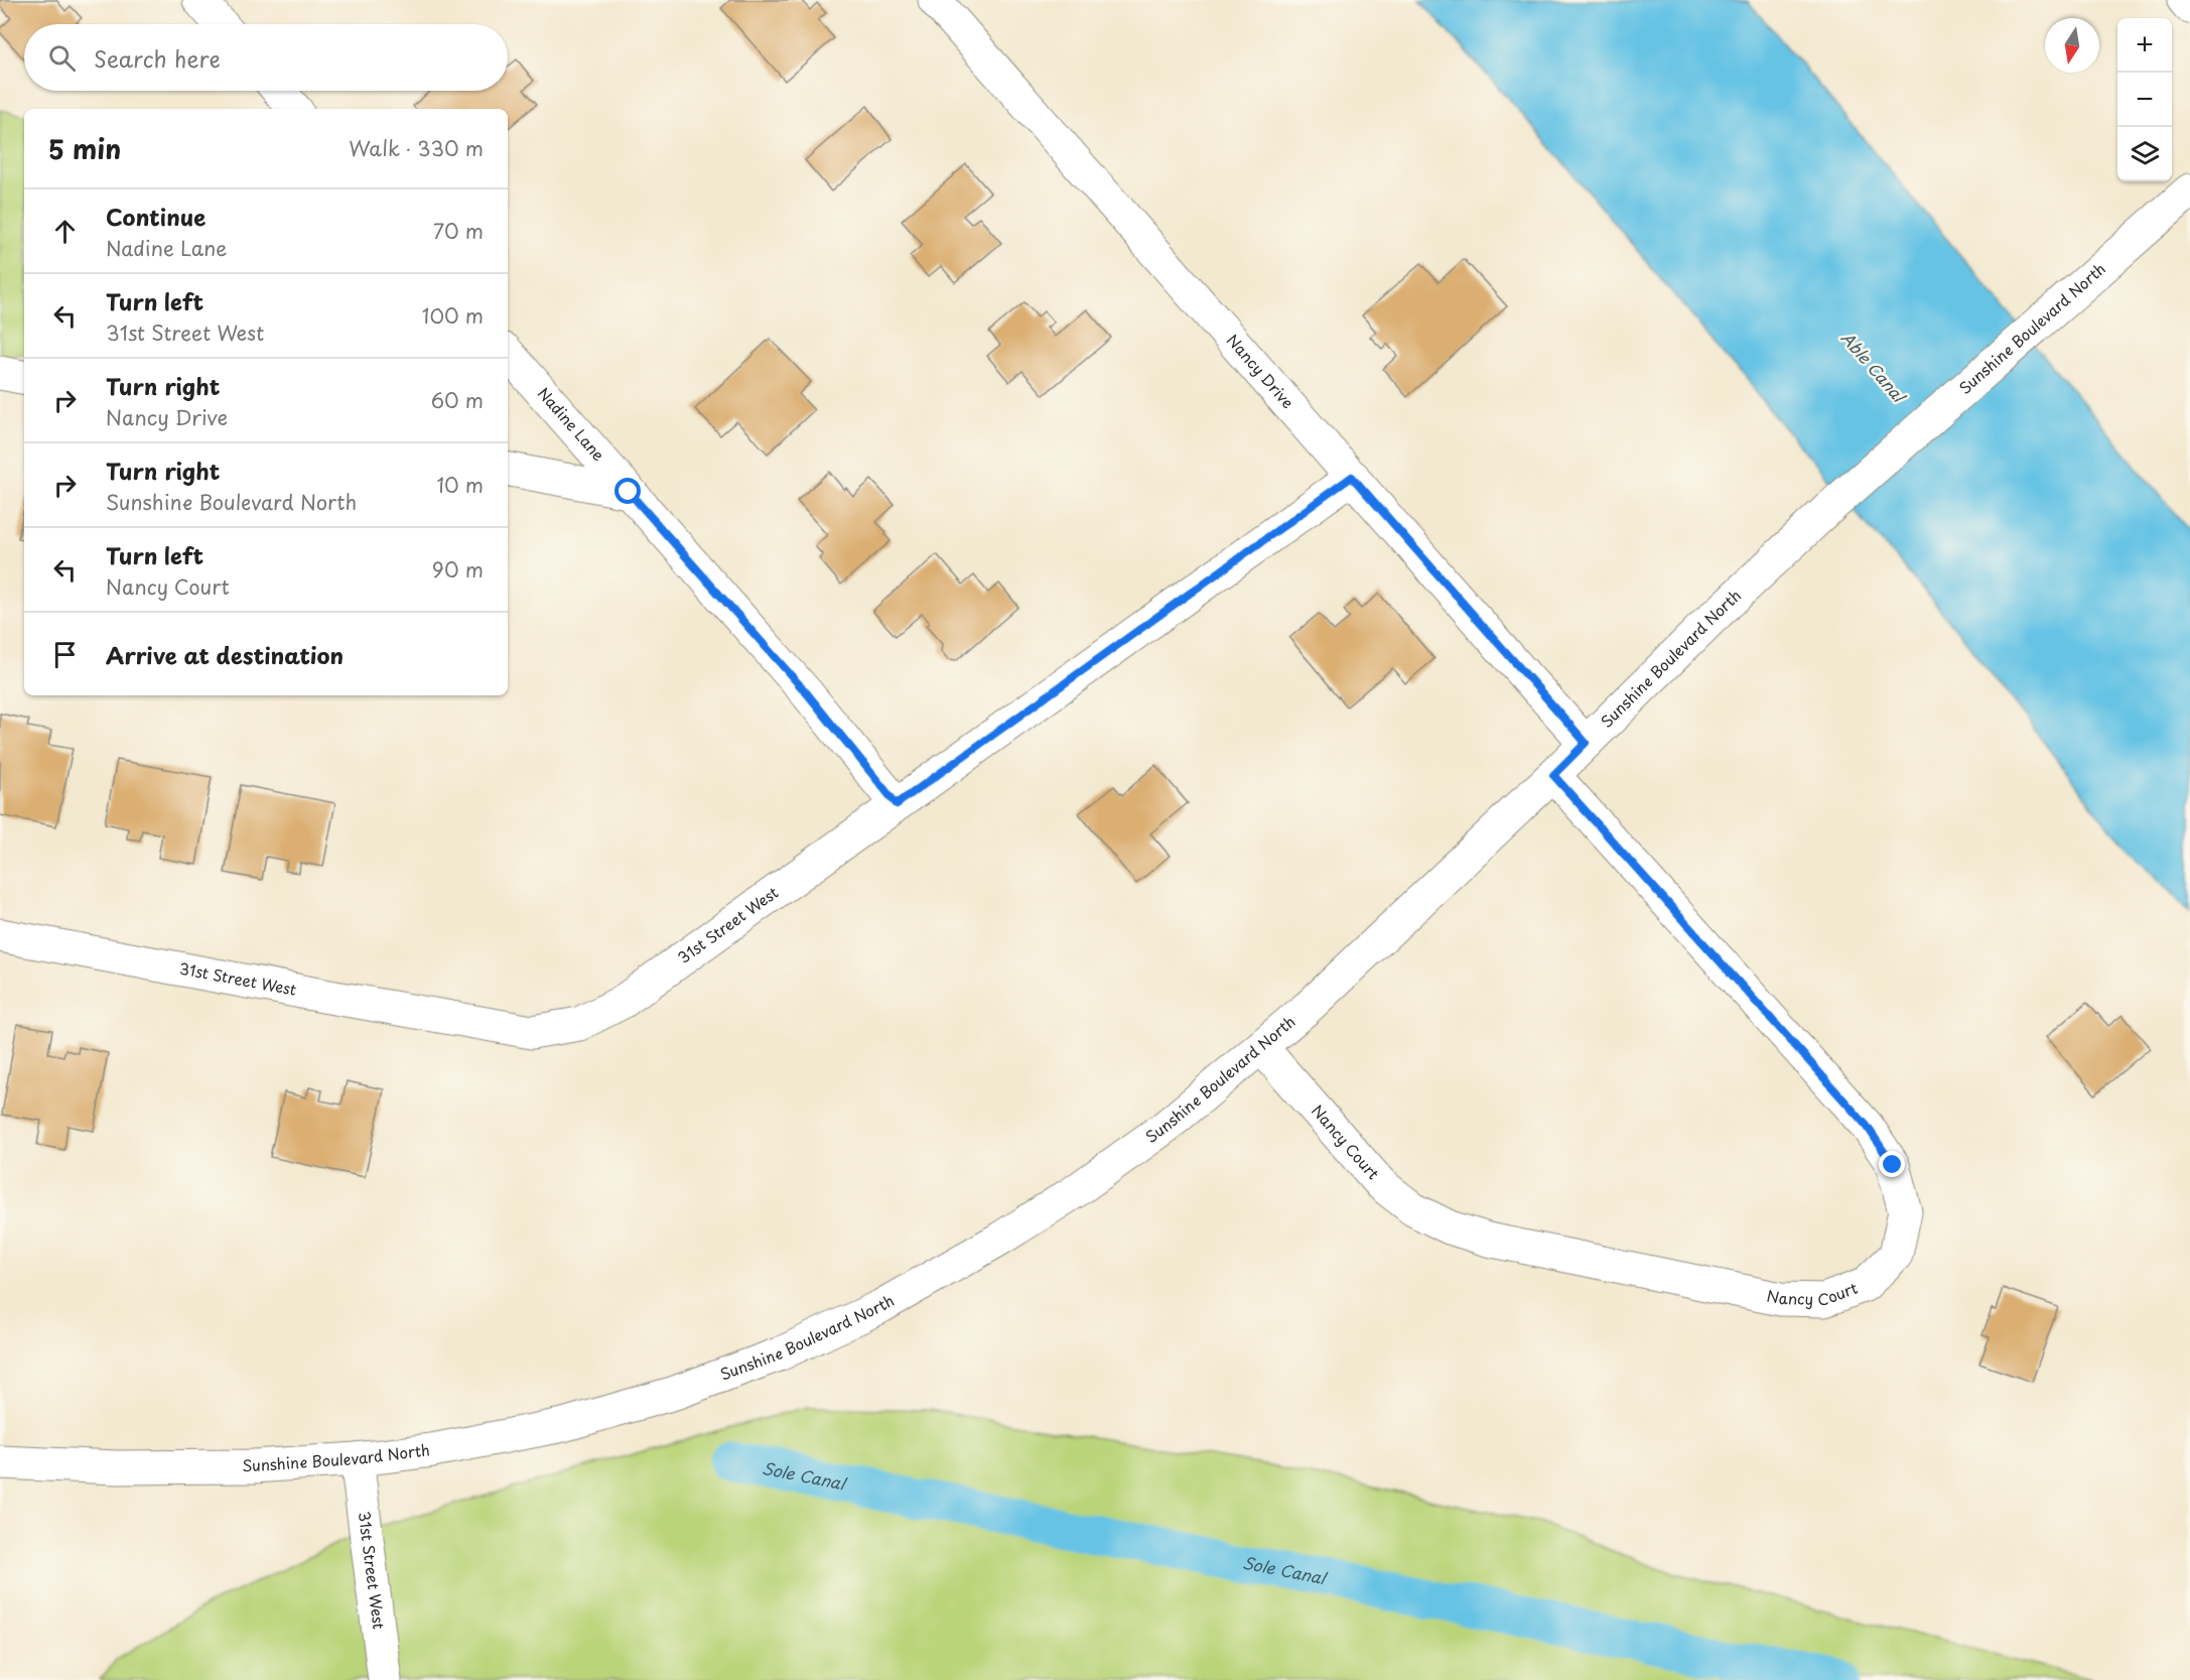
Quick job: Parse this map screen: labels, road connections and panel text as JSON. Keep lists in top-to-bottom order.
{
  "streets": {
    "street": [
      "Sunshine Boulevard North",
      "Nancy Drive",
      "Nadine Lane",
      "31st Street West",
      "Nancy Court"
    ]
  },
  "crossings": [
    ["Sunshine Boulevard North", "Nancy Drive"],
    ["Sunshine Boulevard North", "31st Street West"],
    ["Sunshine Boulevard North", "Nancy Court"],
    ["Nancy Drive", "31st Street West"],
    ["Nadine Lane", "31st Street West"]
  ],
  "water": ["Able Canal", "Sole Canal"],
  "north": "bottom",
  "page": {
    "map_buttons": ["+", "−"],
    "search": "Search here",
    "heading": ["5 min", "Walk · 330 m"],
    "list": [
      ["Continue", "Nadine Lane", "70 m"],
      ["Turn left", "31st Street West", "100 m"],
      ["Turn right", "Nancy Drive", "60 m"],
      ["Turn right", "Sunshine Boulevard North", "10 m"],
      ["Turn left", "Nancy Court", "90 m"],
      "Arrive at destination"
    ]
  }
}
